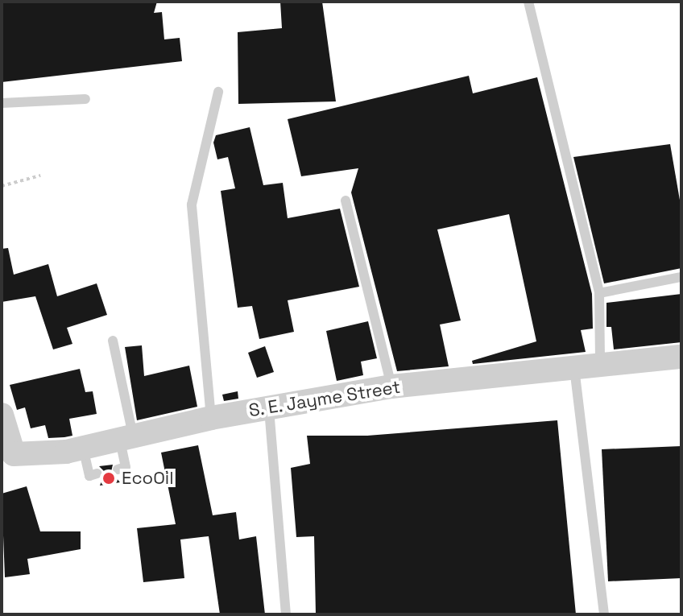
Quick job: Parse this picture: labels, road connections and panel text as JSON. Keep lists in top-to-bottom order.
{
  "streets": {
    "street": ["S. E. Jayme Street"]
  },
  "places": ["EcoOil"]
}
